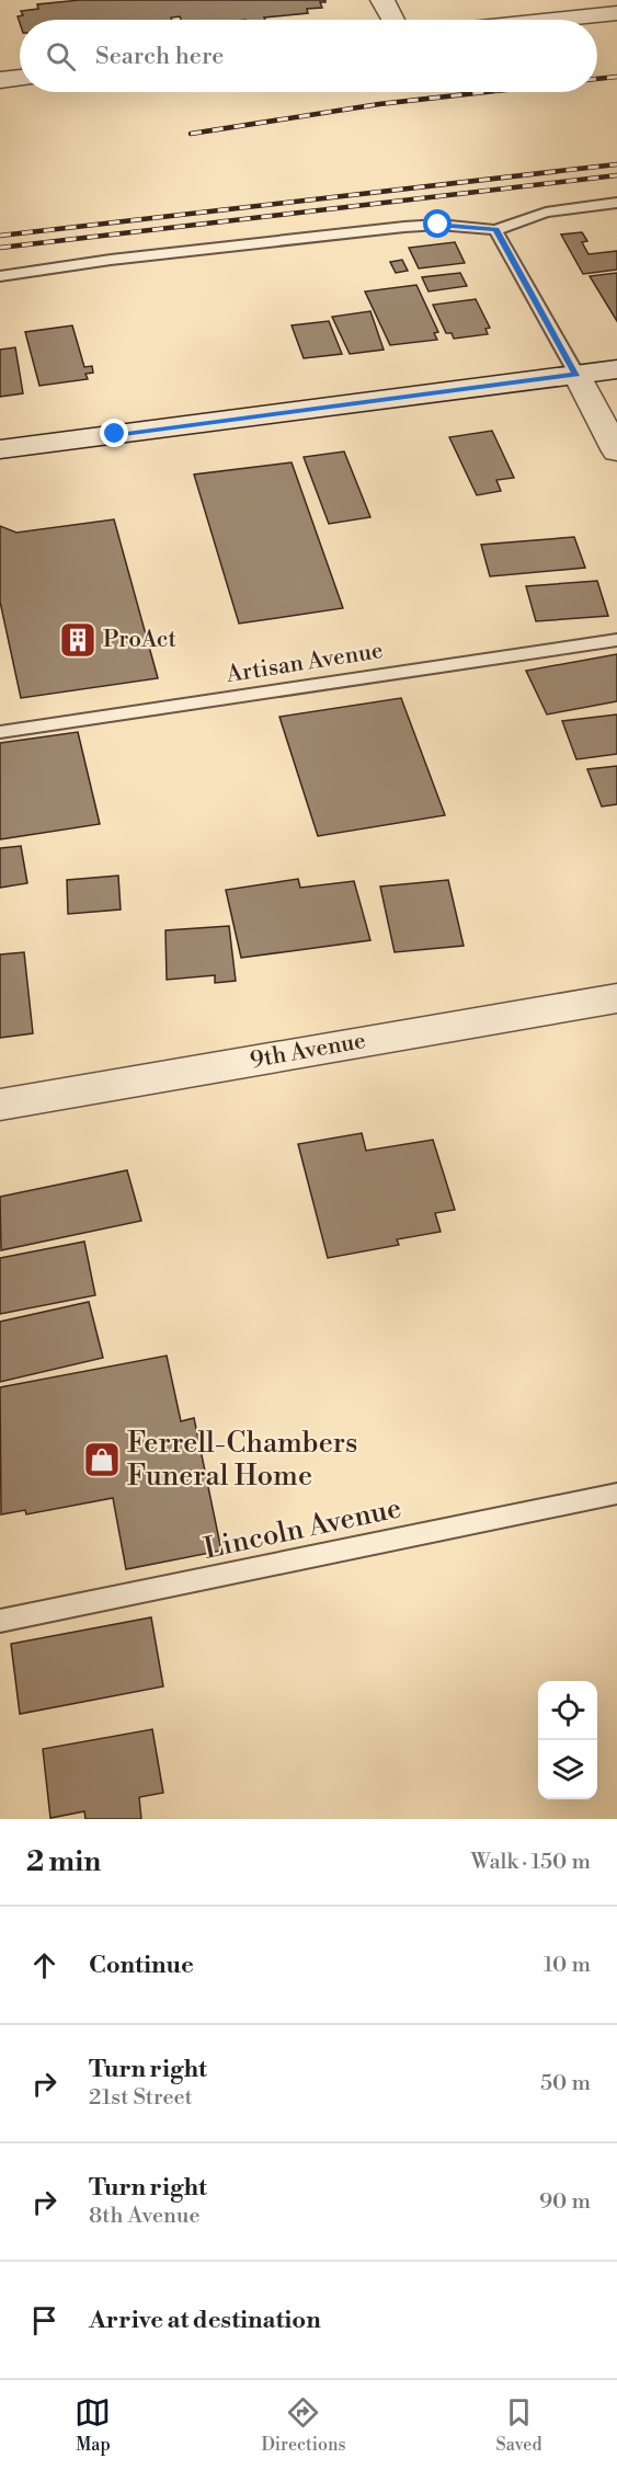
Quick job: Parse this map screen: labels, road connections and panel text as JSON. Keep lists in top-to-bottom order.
{
  "streets": {
    "street": ["9th Avenue"],
    "lane": ["Artisan Avenue", "Lincoln Avenue"]
  },
  "places": {
    "building": ["ProAct"],
    "shop": ["Ferrell-Chambers Funeral Home"]
  },
  "page": {
    "search": "Search here",
    "heading": ["2 min", "Walk · 150 m"],
    "list": [
      ["Continue", "10 m"],
      ["Turn right", "21st Street", "50 m"],
      ["Turn right", "8th Avenue", "90 m"],
      "Arrive at destination"
    ],
    "nav": ["Map", "Directions", "Saved"]
  }
}
